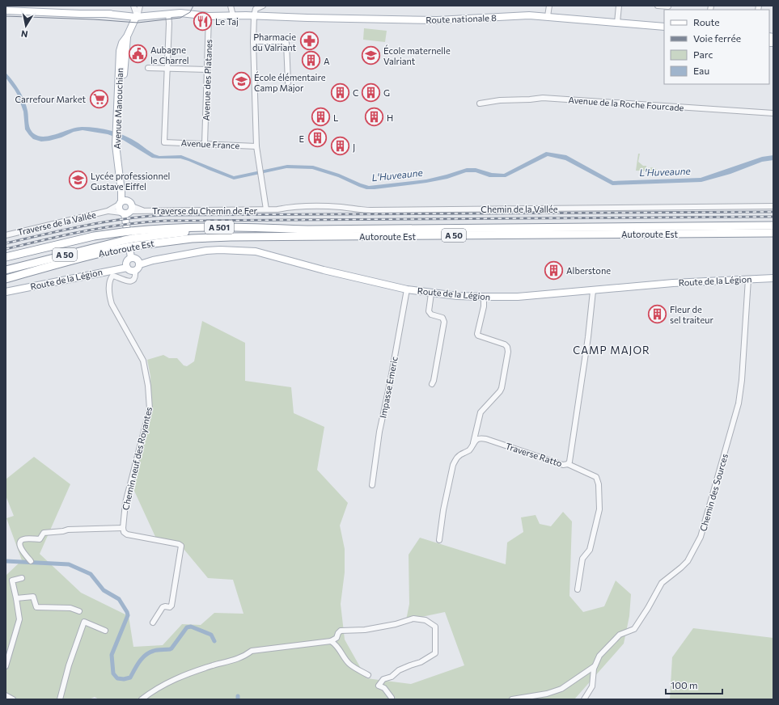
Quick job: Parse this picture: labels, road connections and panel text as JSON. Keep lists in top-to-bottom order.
{
  "streets": {
    "highway": ["A 501", "Autoroute Est", "A 50"],
    "main road": ["Route nationale 8", "Avenue Manouchian", "Route de la Légion"],
    "street": [
      "Avenue des Platanes",
      "Avenue de la Roche Fourcade",
      "Avenue France",
      "Chemin de la Vallée",
      "Traverse du Chemin de Fer",
      "Traverse de la Vallée",
      "Impasse Emeric",
      "Traverse Ratto",
      "Chemin neuf des Royantes",
      "Chemin des Sources"
    ]
  },
  "crossings": [
    ["Avenue des Platanes", "Avenue France"],
    ["Avenue Manouchian", "Traverse du Chemin de Fer"],
    ["Avenue Manouchian", "Traverse de la Vallée"],
    ["Avenue Manouchian", "Route de la Légion"],
    ["Avenue Manouchian", "Chemin neuf des Royantes"],
    ["Chemin de la Vallée", "Traverse du Chemin de Fer"],
    ["Traverse du Chemin de Fer", "Traverse de la Vallée"],
    ["Autoroute Est", "A 50"],
    ["Route de la Légion", "Impasse Emeric"],
    ["Route de la Légion", "Traverse Ratto"],
    ["Route de la Légion", "Chemin neuf des Royantes"],
    ["Route de la Légion", "Chemin des Sources"]
  ],
  "districts": ["CAMP MAJOR"],
  "water": ["L'Huveaune"],
  "places": {
    "restaurant": ["Le Taj"],
    "pharmacy": ["Pharmacie du Valriant"],
    "public building": ["Aubagne le Charrel"],
    "school or university": ["École maternelle Valriant", "École élémentaire Camp Major", "Lycée professionnel Gustave Eiffel"],
    "building": [
      "A",
      "C",
      "G",
      "L",
      "H",
      "E",
      "J",
      "Alberstone",
      "Fleur de sel traiteur"
    ],
    "supermarket": ["Carrefour Market"]
  },
  "legend": [
    "Route",
    "Voie ferrée",
    "Parc",
    "Eau"
  ],
  "scale_bar": "100 m",
  "north": "bottom"
}
